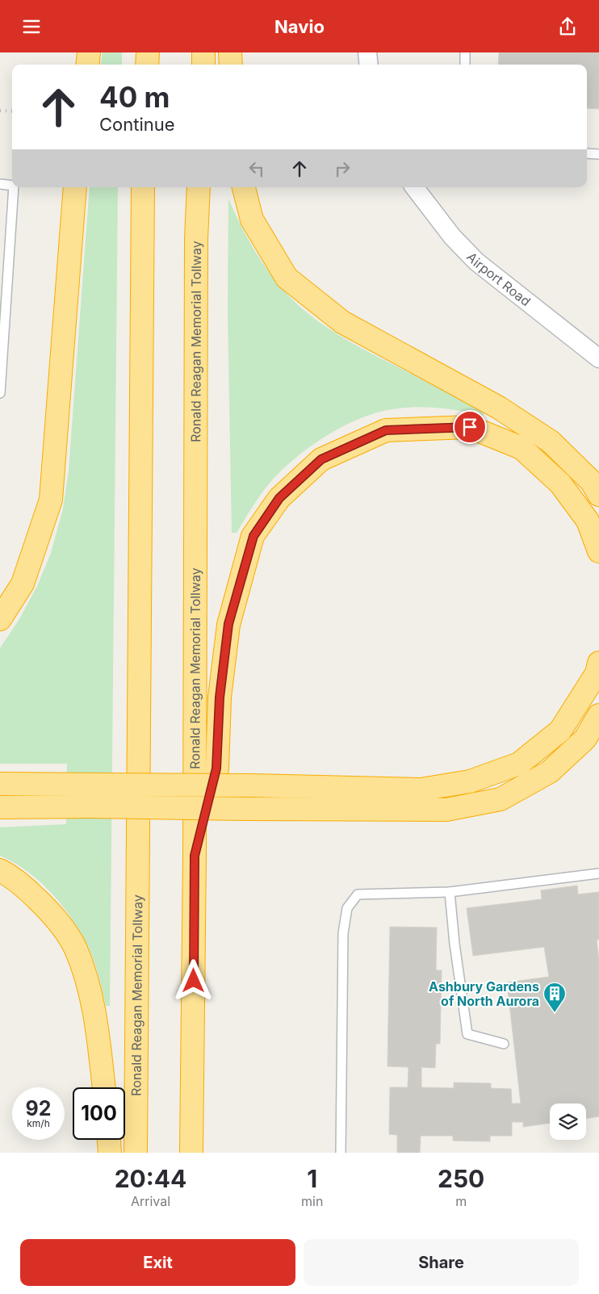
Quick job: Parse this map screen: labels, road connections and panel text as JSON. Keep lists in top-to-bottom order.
{
  "streets": {
    "highway": ["Ronald Reagan Memorial Tollway"],
    "street": ["Airport Road"]
  },
  "places": {
    "building": ["Ashbury Gardens of North Aurora"]
  },
  "page": {
    "header": "Navio",
    "turn": ["40 m", "Continue"],
    "speed": "92 km/h",
    "limit": "100",
    "eta": [
      "20:44",
      "Arrival",
      "1",
      "min",
      "250",
      "m"
    ],
    "buttons": ["Exit", "Share"]
  }
}
